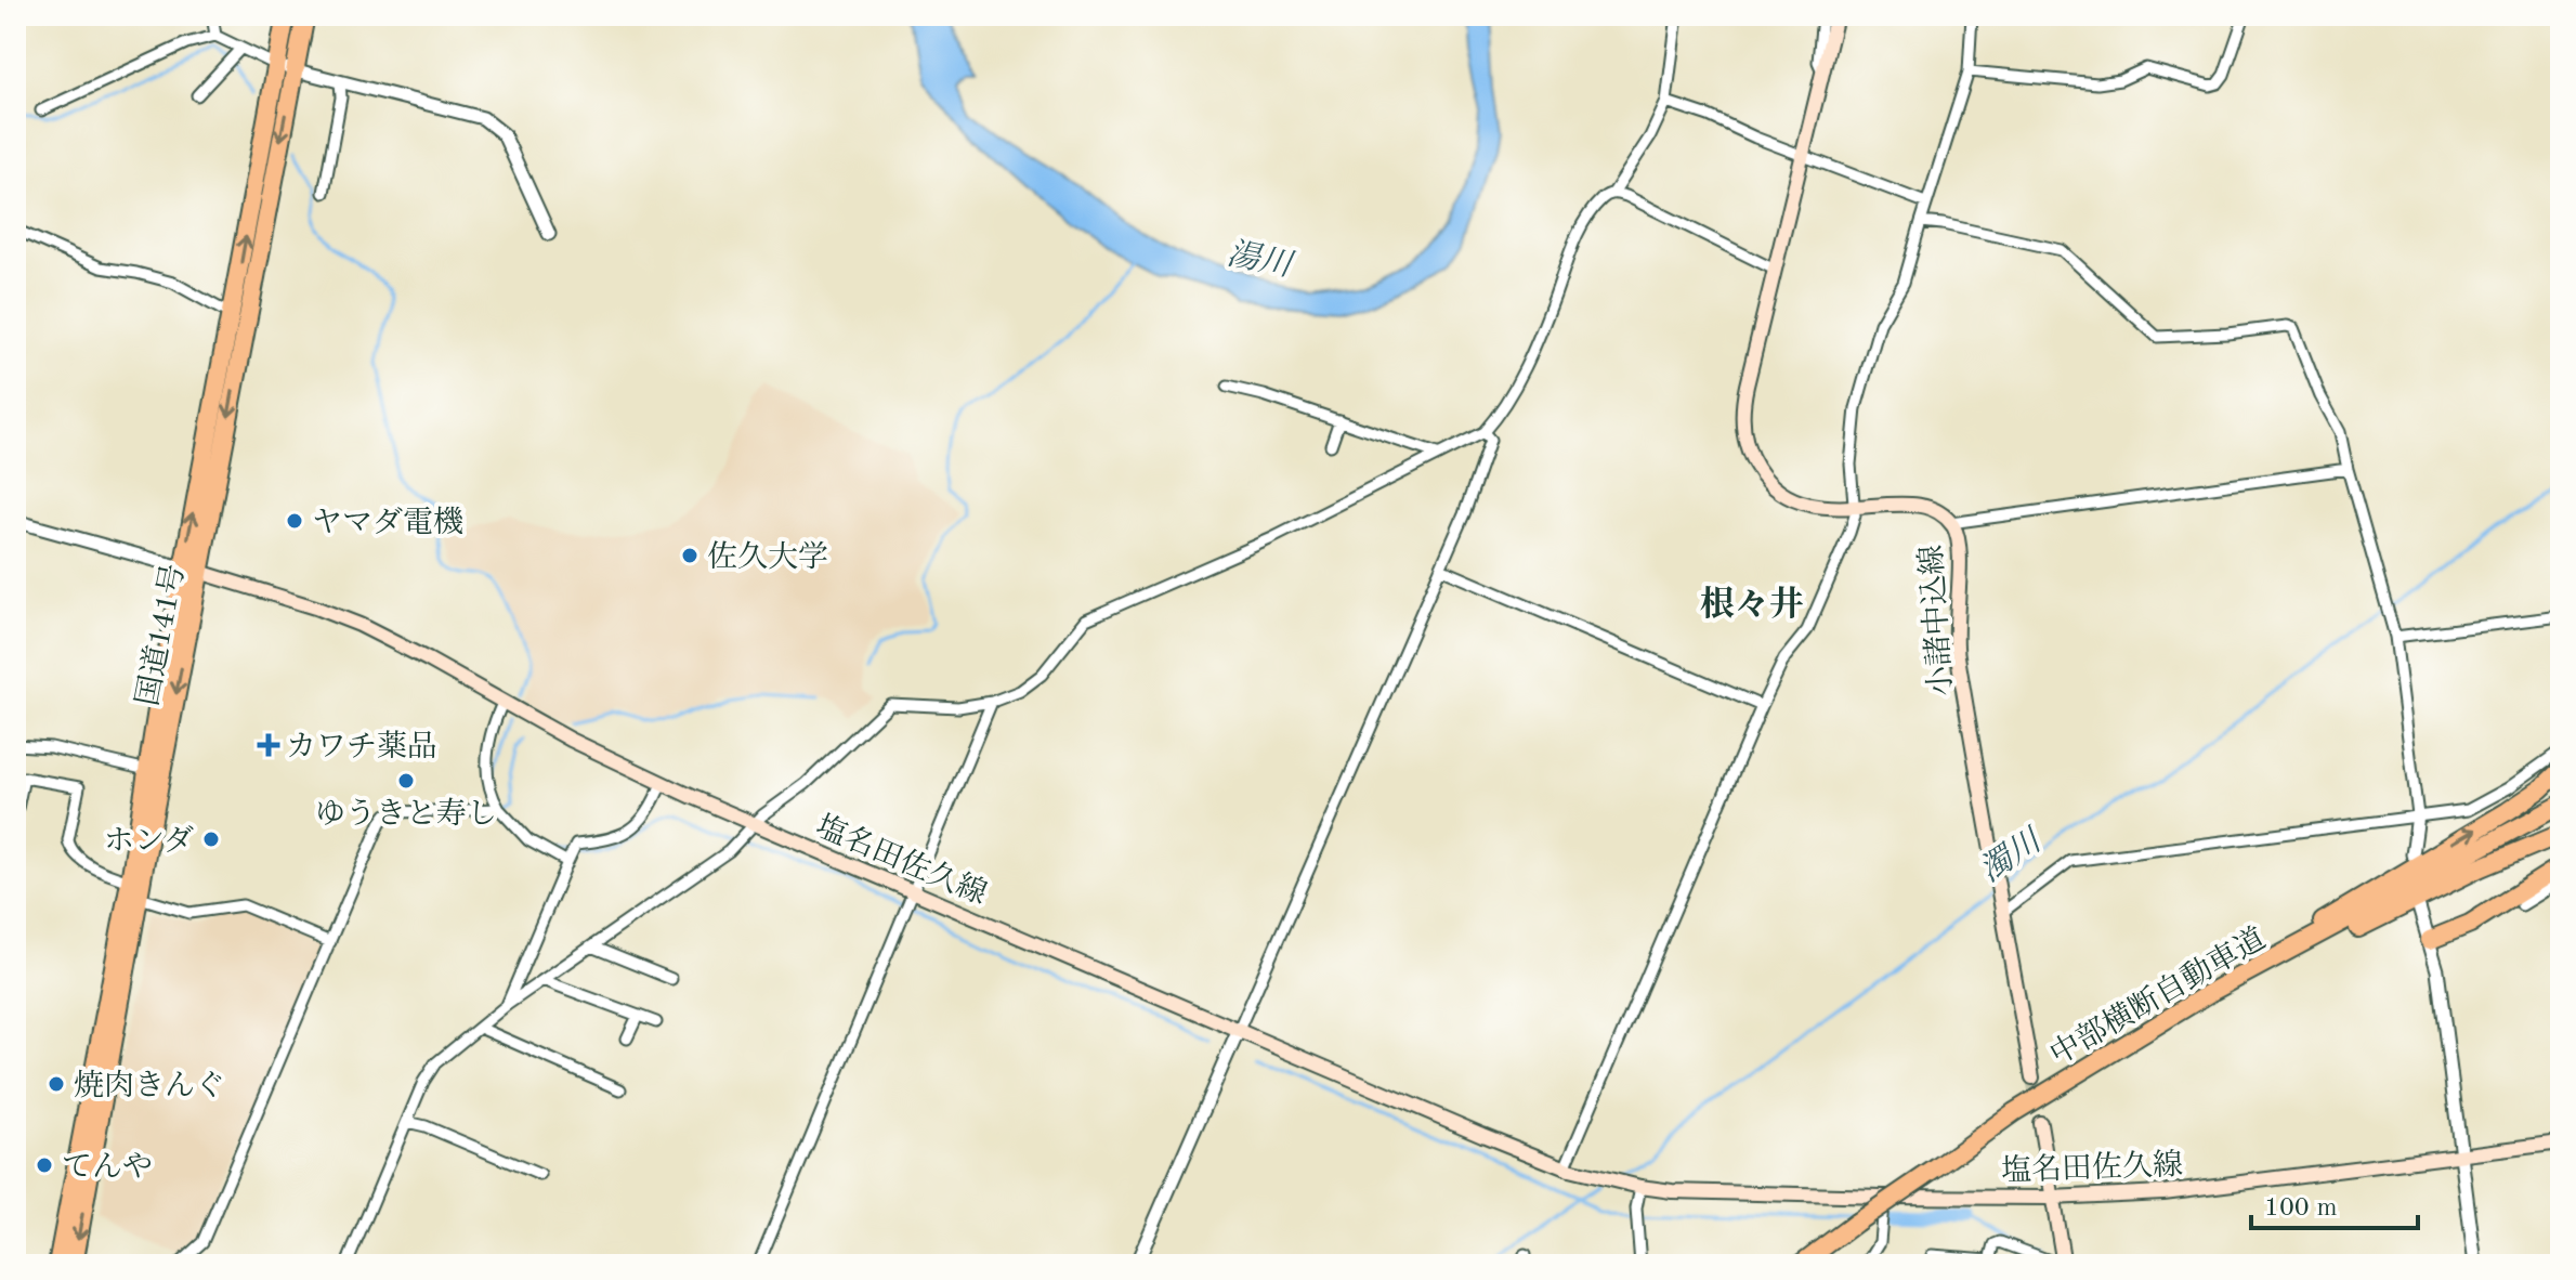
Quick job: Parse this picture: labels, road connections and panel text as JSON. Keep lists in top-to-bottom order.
{
  "streets": {
    "highway": ["国道141号", "中部横断自動車道"],
    "main road": ["小諸中込線", "塩名田佐久線"]
  },
  "crossings": [
    ["国道141号", "塩名田佐久線"]
  ],
  "districts": ["根々井"],
  "water": ["湯川", "濁川"],
  "places": {
    "other": [
      "ヤマダ電機",
      "佐久大学",
      "ゆうきと寿し",
      "ホンダ",
      "焼肉きんぐ",
      "てんや"
    ],
    "health": ["カワチ薬品"]
  },
  "scale_bar": "100 m"
}
